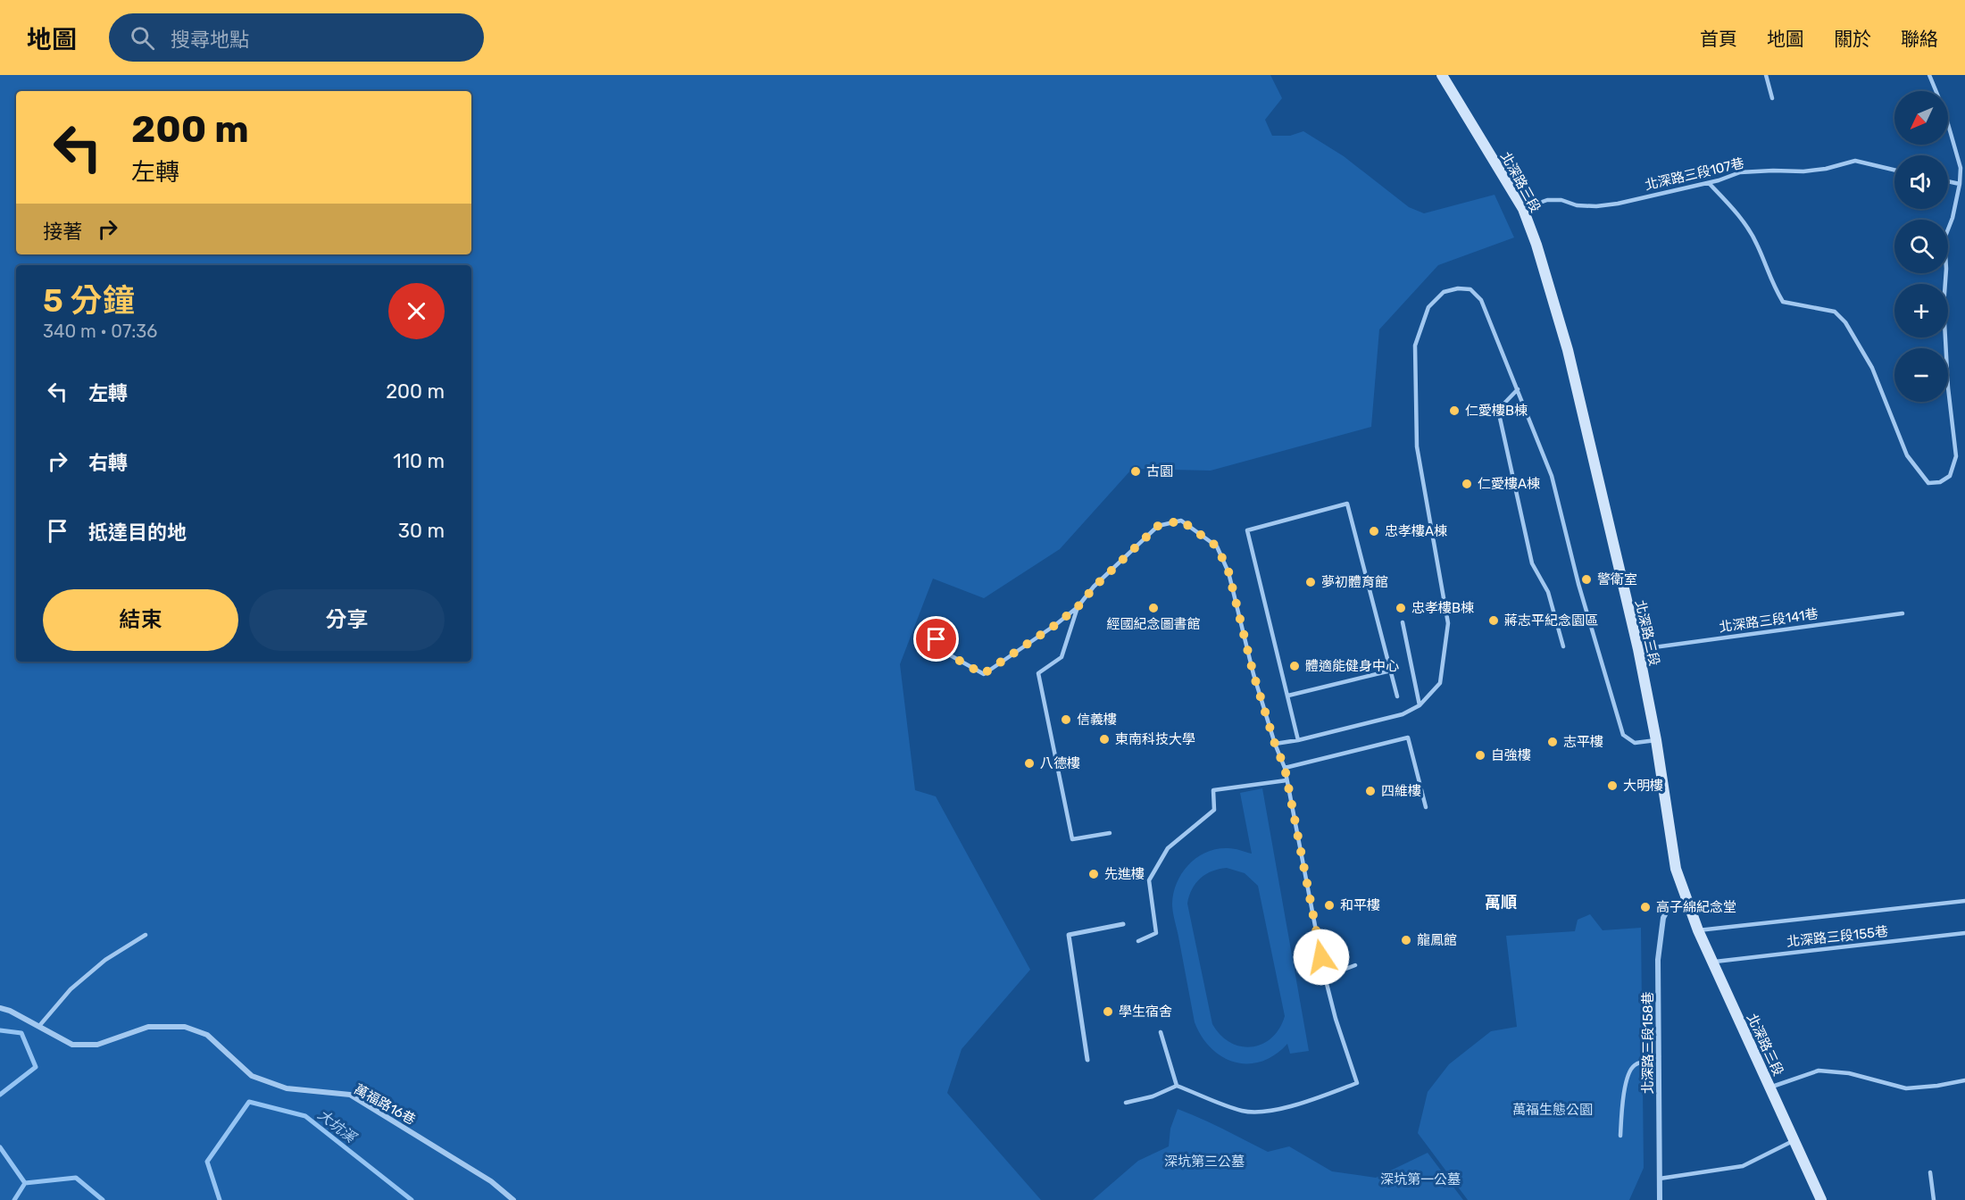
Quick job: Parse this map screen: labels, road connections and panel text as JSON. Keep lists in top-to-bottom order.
{
  "streets": {
    "main road": ["北深路三段"],
    "street": ["北深路三段158巷", "萬福路16巷"],
    "lane": ["北深路三段107巷", "北深路三段141巷", "北深路三段155巷"]
  },
  "crossings": [
    ["北深路三段107巷", "北深路三段"],
    ["北深路三段", "北深路三段141巷"],
    ["北深路三段", "北深路三段155巷"],
    ["北深路三段", "北深路三段158巷"]
  ],
  "districts": ["萬順"],
  "water": ["大坑溪"],
  "parks": ["萬福生態公園", "深坑第三公墓", "深坑第一公墓"],
  "places": [
    "仁愛樓B棟",
    "古園",
    "仁愛樓A棟",
    "忠孝樓A棟",
    "警衛室",
    "夢初體育館",
    "經國紀念圖書館",
    "忠孝樓B棟",
    "蔣志平紀念園區",
    "體適能健身中心",
    "信義樓",
    "東南科技大學",
    "志平樓",
    "自強樓",
    "八德樓",
    "大明樓",
    "四維樓",
    "先進樓",
    "和平樓",
    "高子綿紀念堂",
    "龍鳳館",
    "學生宿舍"
  ],
  "north": "bottom left",
  "page": {
    "header": "地圖",
    "search": "搜尋地點",
    "nav": [
      "首頁",
      "地圖",
      "關於",
      "聯絡"
    ],
    "map_buttons": ["+", "−"],
    "turn": ["200 m", "左轉"],
    "then": "接著",
    "heading": ["5 分鐘", "340 m · 07:36"],
    "list": [
      {
        "name": "左轉",
        "value": "200 m"
      },
      {
        "name": "右轉",
        "value": "110 m"
      },
      {
        "name": "抵達目的地",
        "value": "30 m"
      }
    ],
    "buttons": ["結束", "分享"]
  }
}
